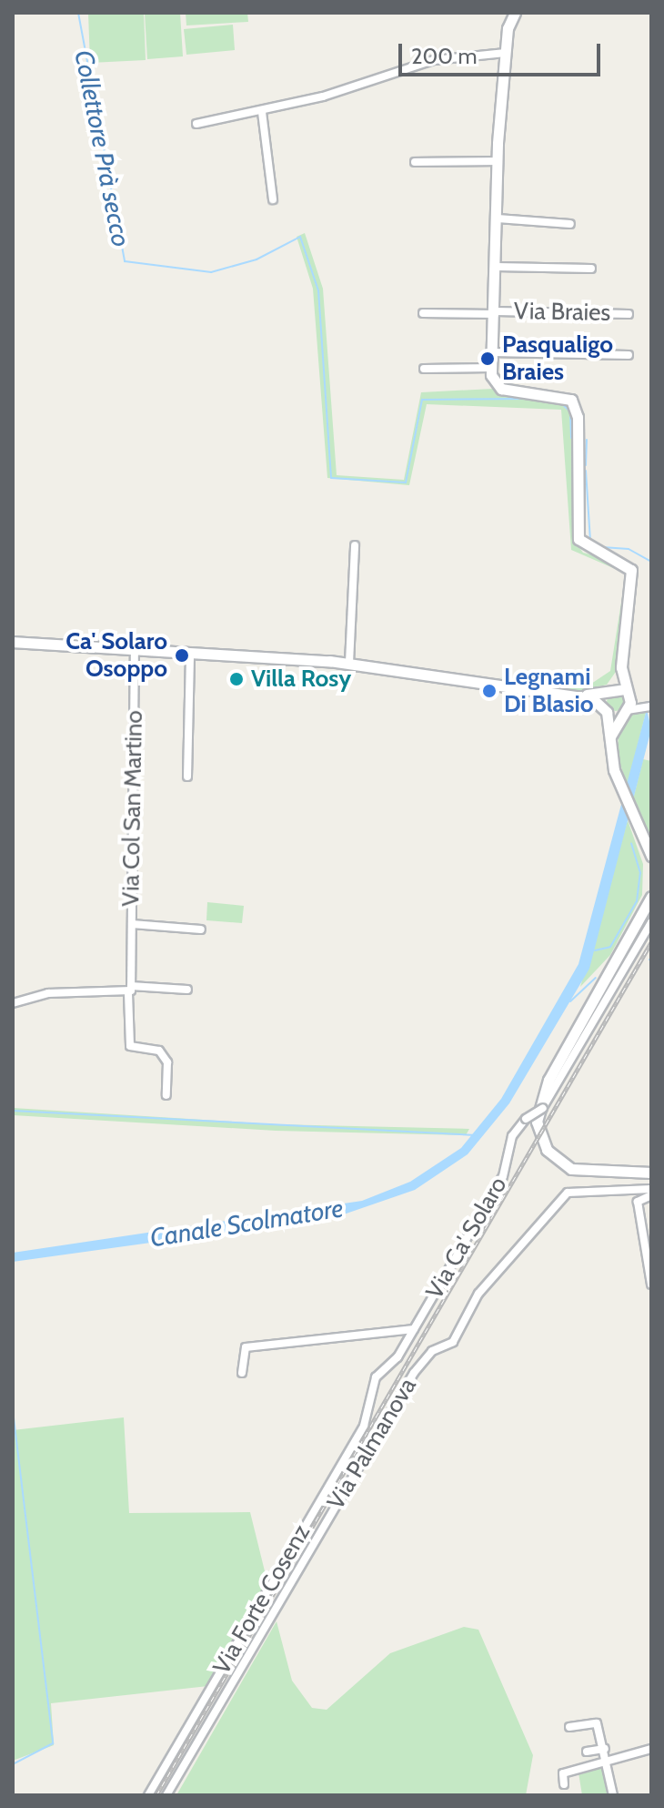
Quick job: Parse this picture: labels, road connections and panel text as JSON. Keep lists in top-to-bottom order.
{
  "streets": {
    "street": [
      "Via Braies",
      "Via Col San Martino",
      "Via Ca' Solaro",
      "Via Palmanova",
      "Via Forte Cosenz"
    ]
  },
  "crossings": [
    ["Via Ca' Solaro", "Via Forte Cosenz"]
  ],
  "water": ["Collettore Prà secco", "Canale Scolmatore"],
  "places": [
    "Pasqualigo Braies",
    "Ca' Solaro Osoppo",
    "Villa Rosy",
    "Legnami Di Blasio"
  ],
  "scale_bar": "200 m"
}
